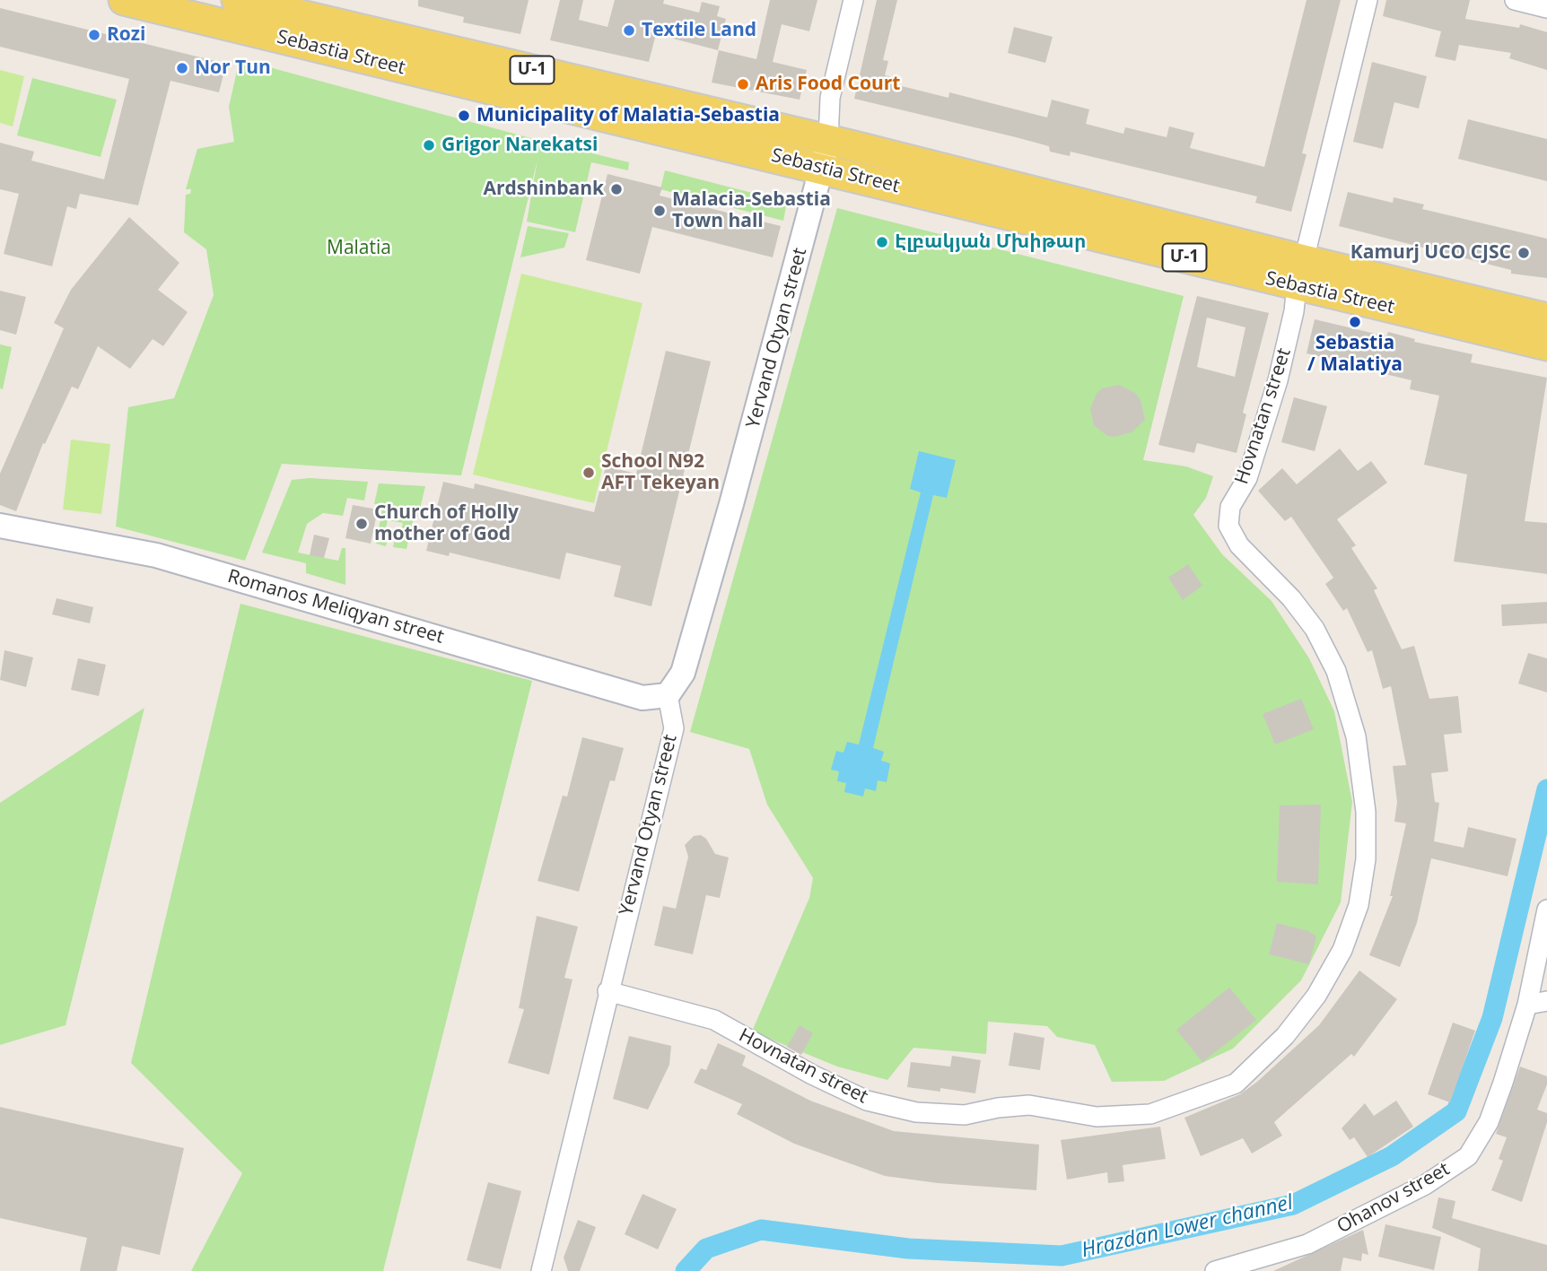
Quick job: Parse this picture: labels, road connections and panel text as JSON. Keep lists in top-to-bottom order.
{
  "streets": {
    "main road": ["Sebastia Street", "Մ-1"],
    "street": [
      "Yervand Otyan street",
      "Hovnatan street",
      "Romanos Meliqyan street",
      "Ohanov street"
    ]
  },
  "crossings": [
    ["Sebastia Street", "Yervand Otyan street"],
    ["Sebastia Street", "Hovnatan street"],
    ["Yervand Otyan street", "Hovnatan street"],
    ["Yervand Otyan street", "Romanos Meliqyan street"]
  ],
  "water": ["Hrazdan Lower channel"],
  "parks": ["Malatia"],
  "places": [
    "Textile Land",
    "Rozi",
    "Nor Tun",
    "Aris Food Court",
    "Municipality of Malatia-Sebastia",
    "Grigor Narekatsi",
    "Ardshinbank",
    "Malacia-Sebastia Town hall",
    "Էլբակյան Մխիթար",
    "Kamurj UCO CJSC",
    "Sebastia / Malatiya",
    "School N92 AFT Tekeyan",
    "Church of Holly mother of God"
  ]
}
